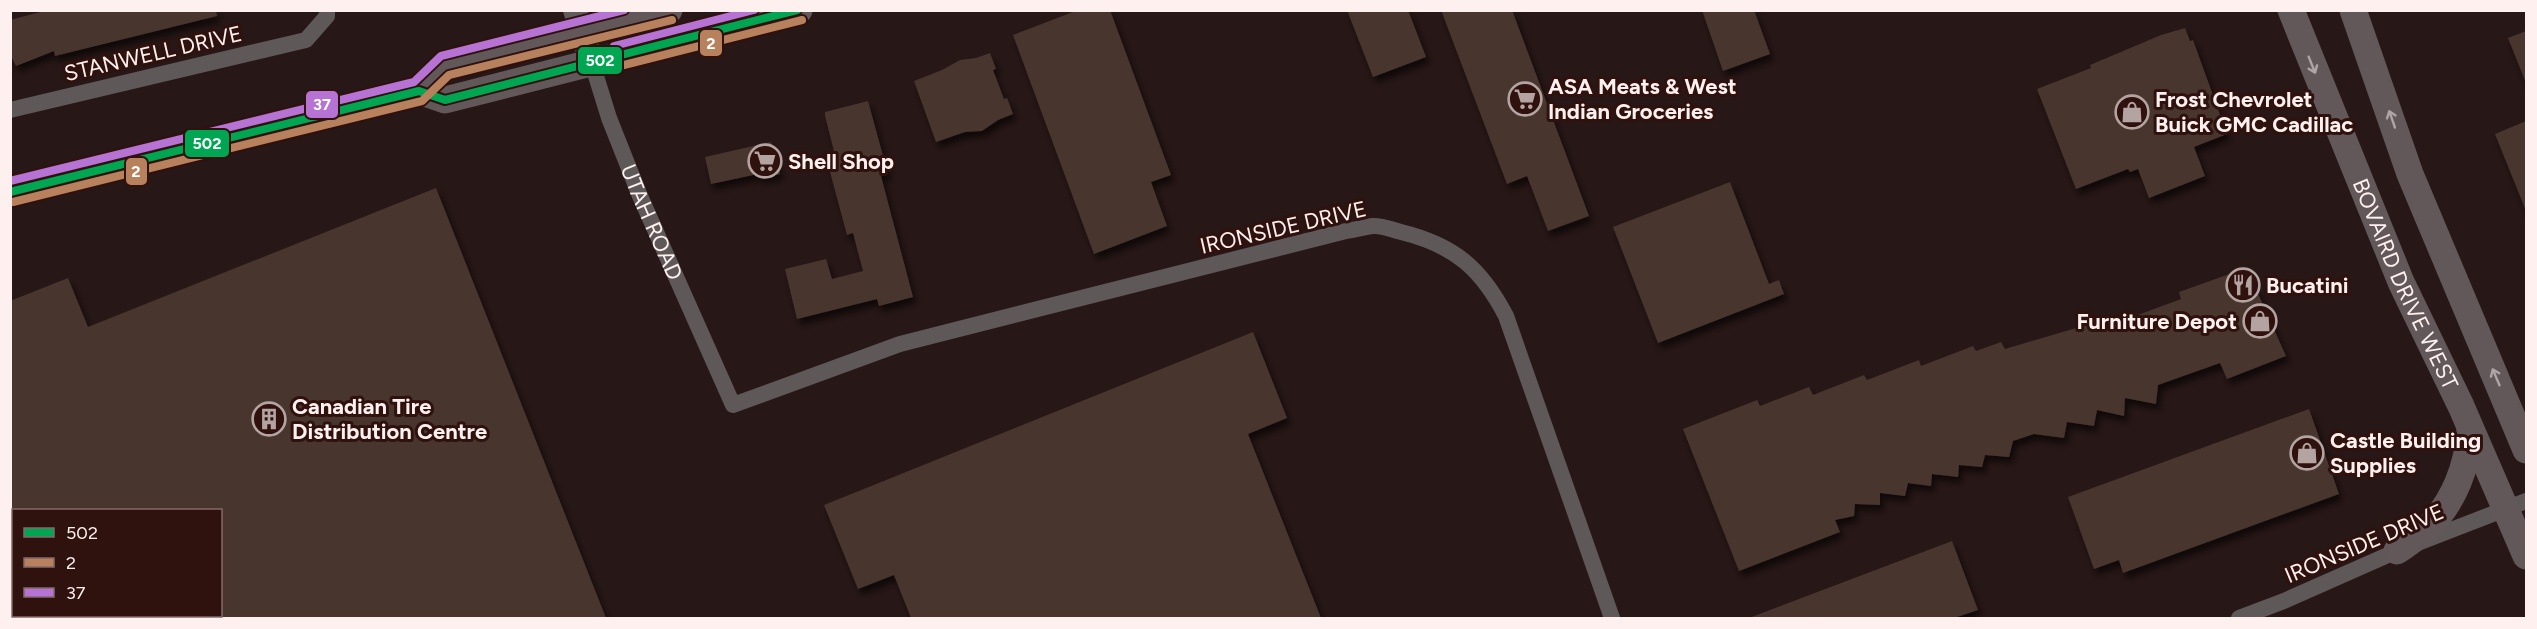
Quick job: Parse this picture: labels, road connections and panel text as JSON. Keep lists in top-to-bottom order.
{
  "streets": {
    "main road": ["BOVAIRD DRIVE WEST"],
    "street": ["STANWELL DRIVE", "UTAH ROAD", "IRONSIDE DRIVE"]
  },
  "crossings": [
    ["UTAH ROAD", "IRONSIDE DRIVE"],
    ["IRONSIDE DRIVE", "BOVAIRD DRIVE WEST"]
  ],
  "places": {
    "supermarket": ["ASA Meats & West Indian Groceries", "Shell Shop"],
    "shop": ["Frost Chevrolet Buick GMC Cadillac", "Furniture Depot", "Castle Building Supplies"],
    "restaurant": ["Bucatini"],
    "building": ["Canadian Tire Distribution Centre"]
  },
  "lines": ["transit line 502", "transit line 37", "transit line 2"],
  "legend": ["502", "2", "37"]
}
